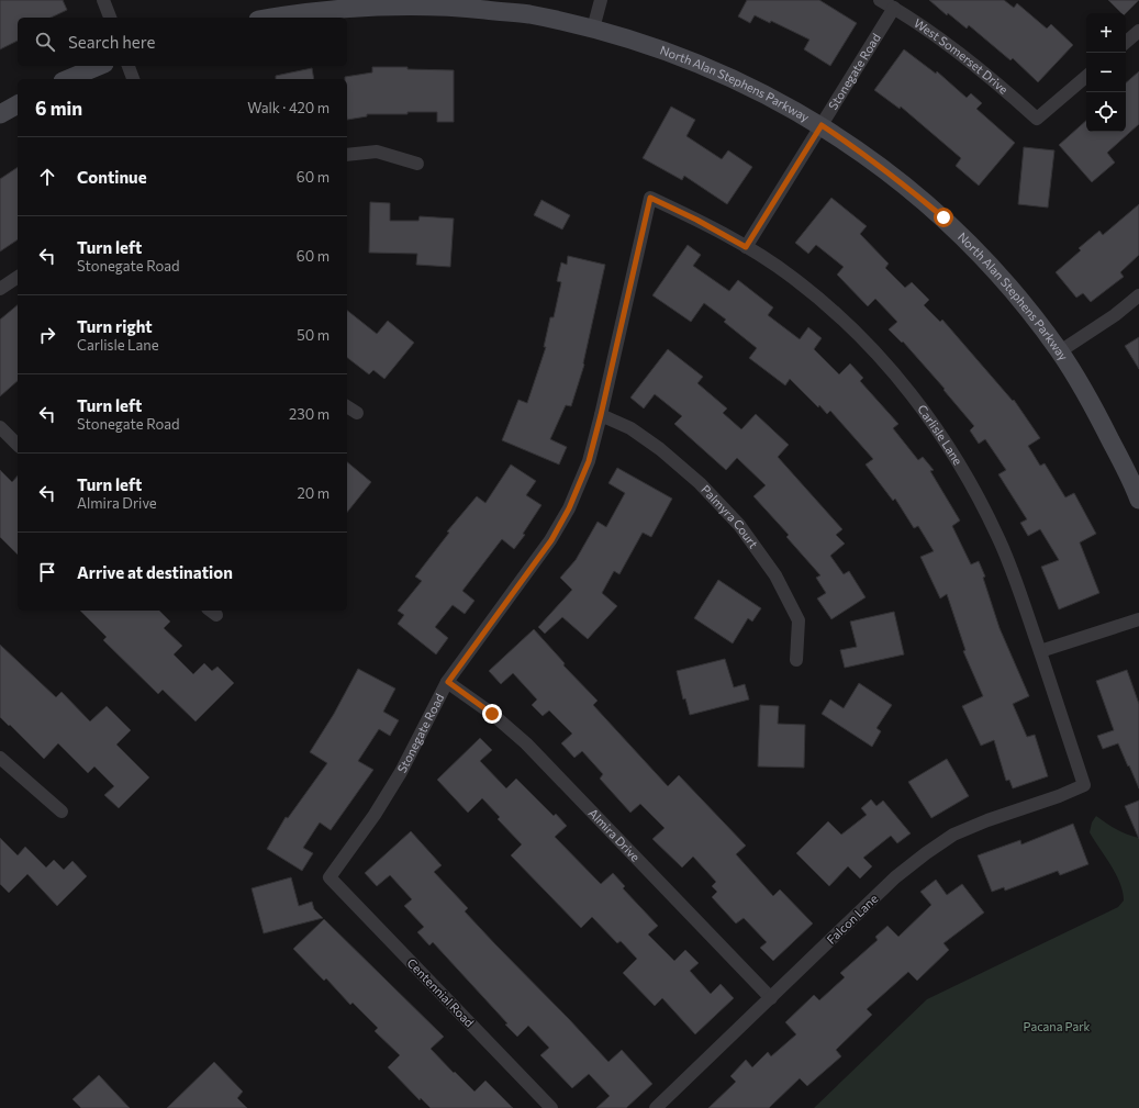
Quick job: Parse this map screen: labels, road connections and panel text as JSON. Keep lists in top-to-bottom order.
{
  "streets": {
    "street": [
      "West Somerset Drive",
      "Stonegate Road",
      "North Alan Stephens Parkway",
      "Carlisle Lane",
      "Palmyra Court",
      "Almira Drive",
      "Falcon Lane",
      "Centennial Road"
    ]
  },
  "crossings": [
    ["West Somerset Drive", "Stonegate Road"],
    ["Stonegate Road", "North Alan Stephens Parkway"],
    ["Stonegate Road", "Carlisle Lane"],
    ["Stonegate Road", "Palmyra Court"],
    ["Stonegate Road", "Almira Drive"],
    ["Stonegate Road", "Centennial Road"],
    ["Carlisle Lane", "Falcon Lane"],
    ["Almira Drive", "Falcon Lane"]
  ],
  "parks": ["Pacana Park"],
  "page": {
    "map_buttons": ["+", "−"],
    "search": "Search here",
    "heading": ["6 min", "Walk · 420 m"],
    "list": [
      ["Continue", "60 m"],
      ["Turn left", "Stonegate Road", "60 m"],
      ["Turn right", "Carlisle Lane", "50 m"],
      ["Turn left", "Stonegate Road", "230 m"],
      ["Turn left", "Almira Drive", "20 m"],
      "Arrive at destination"
    ]
  }
}
